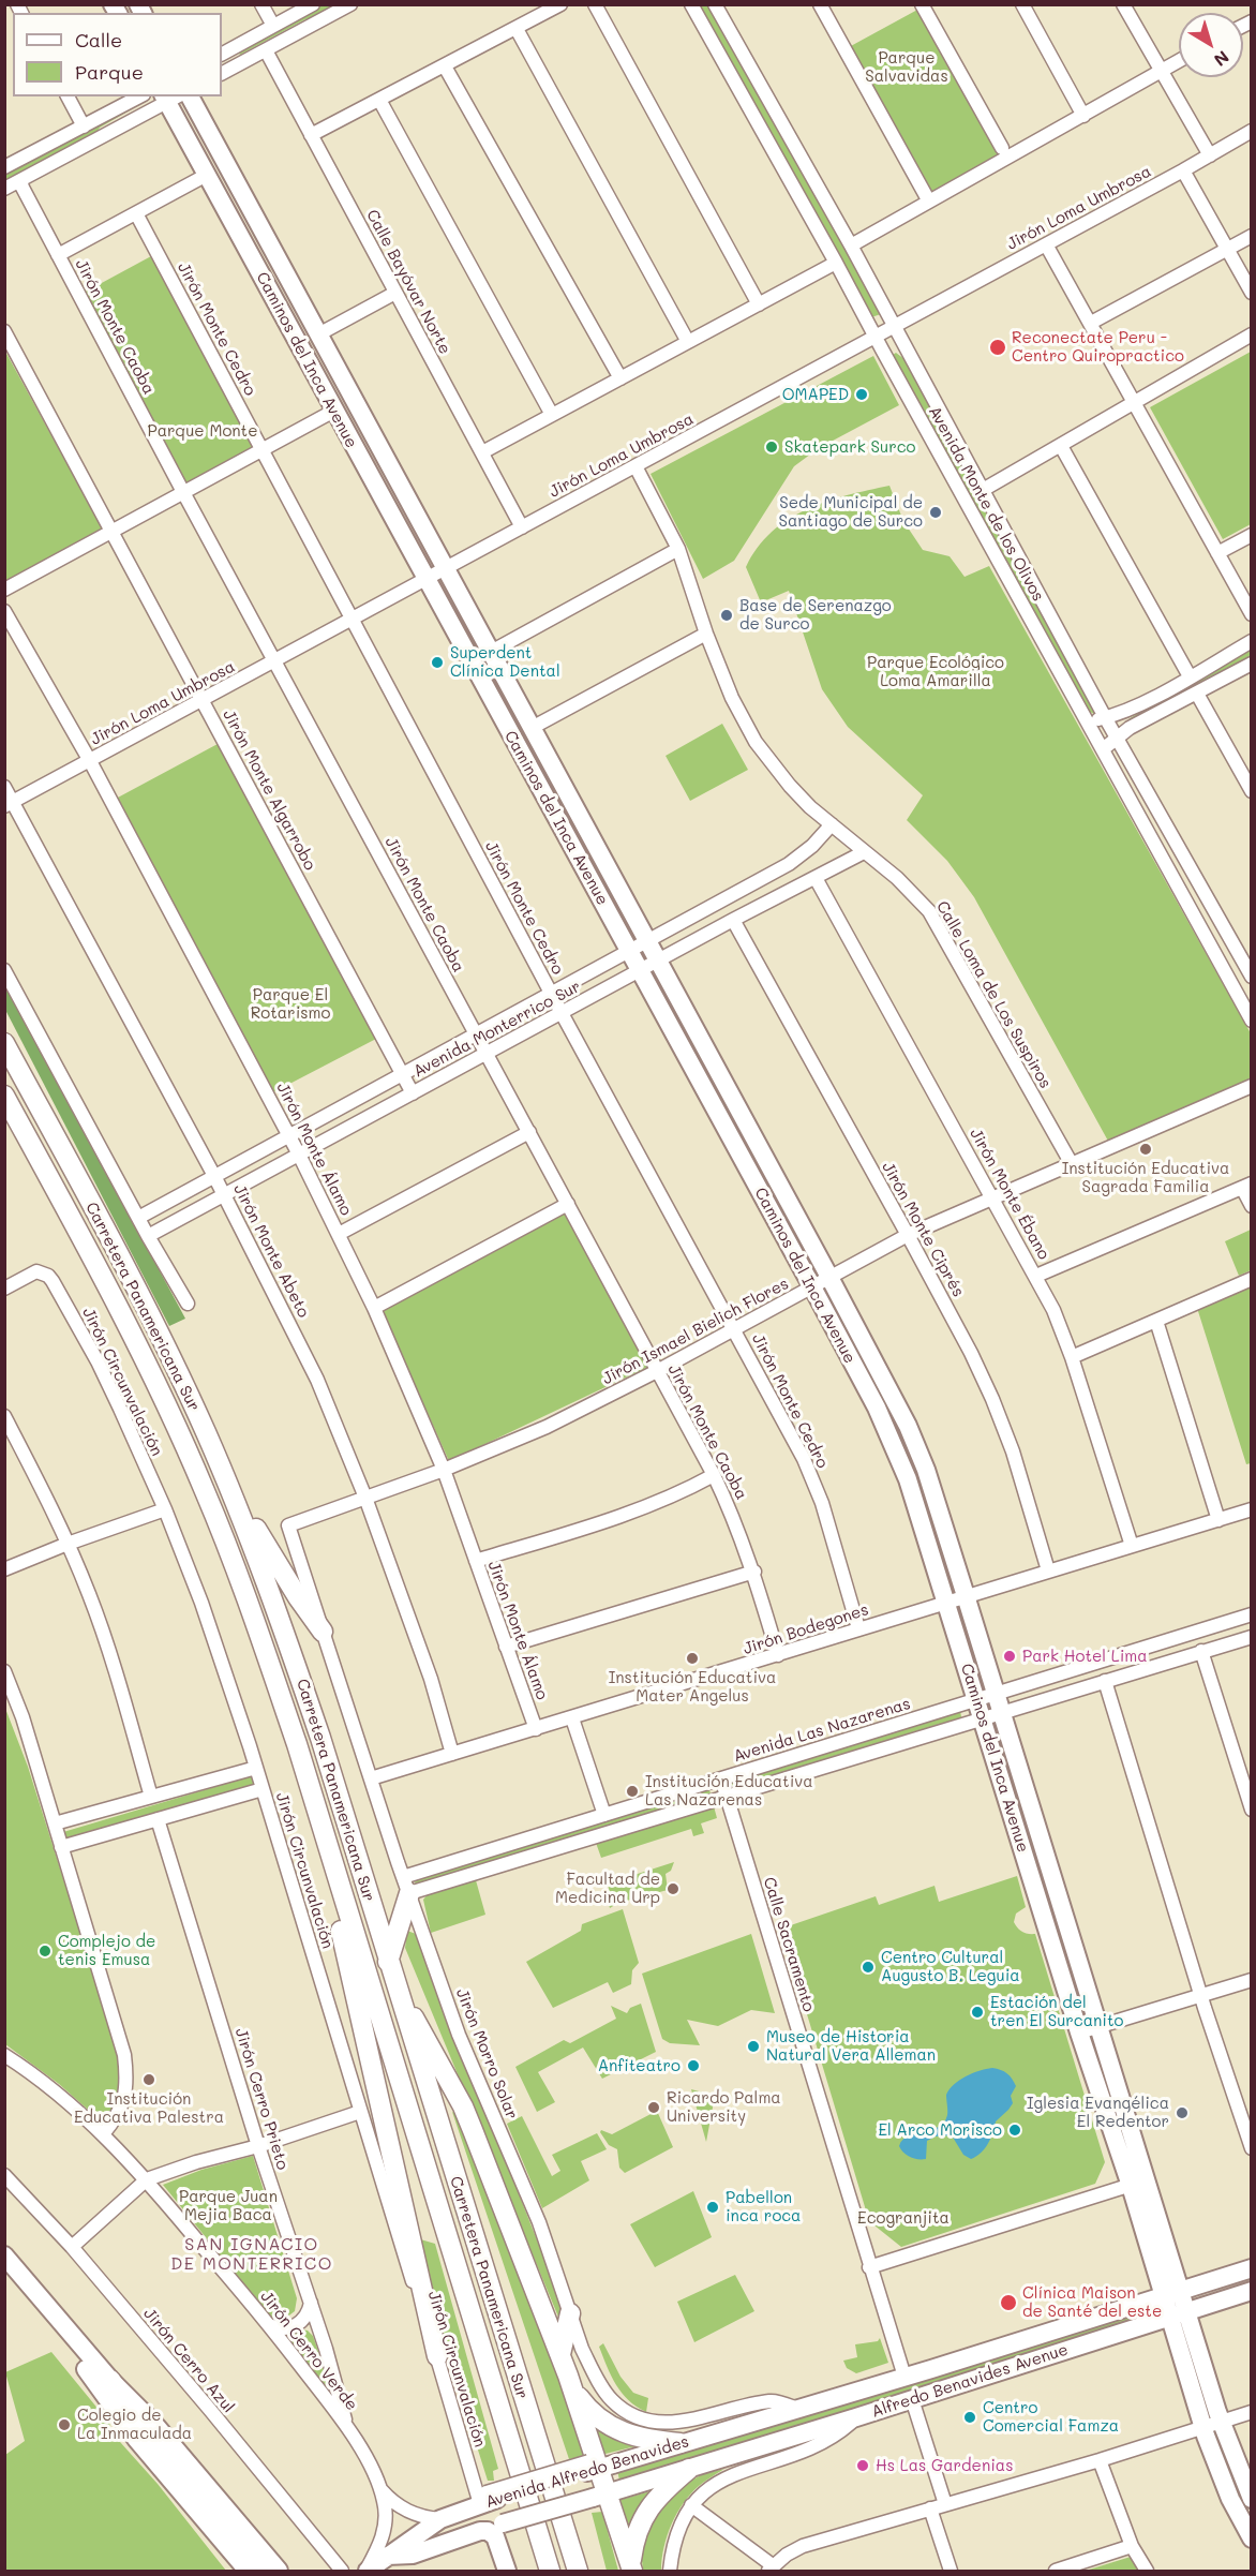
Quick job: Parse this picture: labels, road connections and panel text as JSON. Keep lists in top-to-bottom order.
{
  "streets": {
    "highway": ["Carretera Panamericana Sur"],
    "main road": ["Caminos del Inca Avenue", "Alfredo Benavides Avenue", "Avenida Alfredo Benavides"],
    "street": [
      "Jirón Loma Umbrosa",
      "Calle Bayóvar Norte",
      "Jirón Monte Caoba",
      "Jirón Monte Cedro",
      "Avenida Monte de los Olivos",
      "Jirón Monte Algarrobo",
      "Calle Loma de Los Suspiros",
      "Avenida Monterrico Sur",
      "Jirón Monte Álamo",
      "Jirón Monte Ébano",
      "Jirón Monte Ciprés",
      "Jirón Monte Abeto",
      "Jirón Ismael Bielich Flores",
      "Jirón Circunvalación",
      "Jirón Bodegones",
      "Avenida Las Nazarenas",
      "Calle Sacramento",
      "Jirón Morro Solar",
      "Jirón Cerro Prieto",
      "Jirón Cerro Verde",
      "Jirón Cerro Azul"
    ]
  },
  "crossings": [
    ["Jirón Loma Umbrosa", "Calle Bayóvar Norte"],
    ["Jirón Loma Umbrosa", "Jirón Monte Caoba"],
    ["Jirón Loma Umbrosa", "Jirón Monte Cedro"],
    ["Jirón Loma Umbrosa", "Caminos del Inca Avenue"],
    ["Jirón Loma Umbrosa", "Avenida Monte de los Olivos"],
    ["Jirón Loma Umbrosa", "Jirón Monte Algarrobo"],
    ["Jirón Loma Umbrosa", "Calle Loma de Los Suspiros"],
    ["Jirón Loma Umbrosa", "Jirón Monte Álamo"],
    ["Jirón Loma Umbrosa", "Jirón Monte Abeto"],
    ["Jirón Monte Caoba", "Avenida Monterrico Sur"],
    ["Jirón Monte Caoba", "Jirón Ismael Bielich Flores"],
    ["Jirón Monte Caoba", "Jirón Bodegones"],
    ["Jirón Monte Cedro", "Avenida Monterrico Sur"],
    ["Jirón Monte Cedro", "Jirón Ismael Bielich Flores"],
    ["Jirón Monte Cedro", "Jirón Bodegones"],
    ["Caminos del Inca Avenue", "Avenida Monterrico Sur"],
    ["Caminos del Inca Avenue", "Jirón Ismael Bielich Flores"],
    ["Caminos del Inca Avenue", "Jirón Bodegones"],
    ["Caminos del Inca Avenue", "Avenida Las Nazarenas"],
    ["Caminos del Inca Avenue", "Alfredo Benavides Avenue"],
    ["Jirón Monte Algarrobo", "Avenida Monterrico Sur"],
    ["Calle Loma de Los Suspiros", "Avenida Monterrico Sur"],
    ["Calle Loma de Los Suspiros", "Jirón Ismael Bielich Flores"],
    ["Avenida Monterrico Sur", "Jirón Monte Álamo"],
    ["Avenida Monterrico Sur", "Jirón Monte Ébano"],
    ["Avenida Monterrico Sur", "Jirón Monte Ciprés"],
    ["Avenida Monterrico Sur", "Jirón Monte Abeto"],
    ["Jirón Monte Álamo", "Jirón Ismael Bielich Flores"],
    ["Jirón Monte Álamo", "Jirón Bodegones"],
    ["Jirón Monte Ébano", "Jirón Ismael Bielich Flores"],
    ["Jirón Monte Ébano", "Jirón Bodegones"],
    ["Jirón Monte Ciprés", "Jirón Ismael Bielich Flores"],
    ["Jirón Monte Ciprés", "Jirón Bodegones"],
    ["Jirón Monte Abeto", "Jirón Ismael Bielich Flores"],
    ["Jirón Monte Abeto", "Jirón Bodegones"],
    ["Jirón Ismael Bielich Flores", "Jirón Morro Solar"],
    ["Jirón Circunvalación", "Avenida Alfredo Benavides"],
    ["Jirón Bodegones", "Jirón Morro Solar"],
    ["Avenida Las Nazarenas", "Calle Sacramento"],
    ["Avenida Las Nazarenas", "Jirón Morro Solar"],
    ["Calle Sacramento", "Alfredo Benavides Avenue"],
    ["Jirón Morro Solar", "Alfredo Benavides Avenue"],
    ["Jirón Morro Solar", "Avenida Alfredo Benavides"],
    ["Jirón Cerro Prieto", "Jirón Cerro Verde"],
    ["Jirón Cerro Verde", "Avenida Alfredo Benavides"],
    ["Alfredo Benavides Avenue", "Avenida Alfredo Benavides"]
  ],
  "districts": ["SAN IGNACIO DE MONTERRICO"],
  "parks": [
    "Parque Salvavidas",
    "Parque Monte",
    "Parque Ecológico Loma Amarilla",
    "Parque El Rotarismo",
    "Parque Juan Mejia Baca",
    "Ecogranjita"
  ],
  "places": [
    "Reconectate Peru - Centro Quiropractico",
    "OMAPED",
    "Skatepark Surco",
    "Sede Municipal de Santiago de Surco",
    "Base de Serenazgo de Surco",
    "Superdent Clínica Dental",
    "Institución Educativa Sagrada Familia",
    "Park Hotel Lima",
    "Institución Educativa Mater Angelus",
    "Institución Educativa Las Nazarenas",
    "Facultad de Medicina Urp",
    "Complejo de tenis Emusa",
    "Centro Cultural Augusto B. Leguia",
    "Estación del tren El Surcanito",
    "Museo de Historia Natural Vera Alleman",
    "Anfiteatro",
    "Institución Educativa Palestra",
    "Ricardo Palma University",
    "Iglesia Evangélica El Redentor",
    "El Arco Morisco",
    "Pabellon inca roca",
    "Clínica Maison de Santé del este",
    "Centro Comercial Famza",
    "Colegio de La Inmaculada",
    "Hs Las Gardenias"
  ],
  "legend": ["Calle", "Parque"],
  "north": "bottom right"
}
